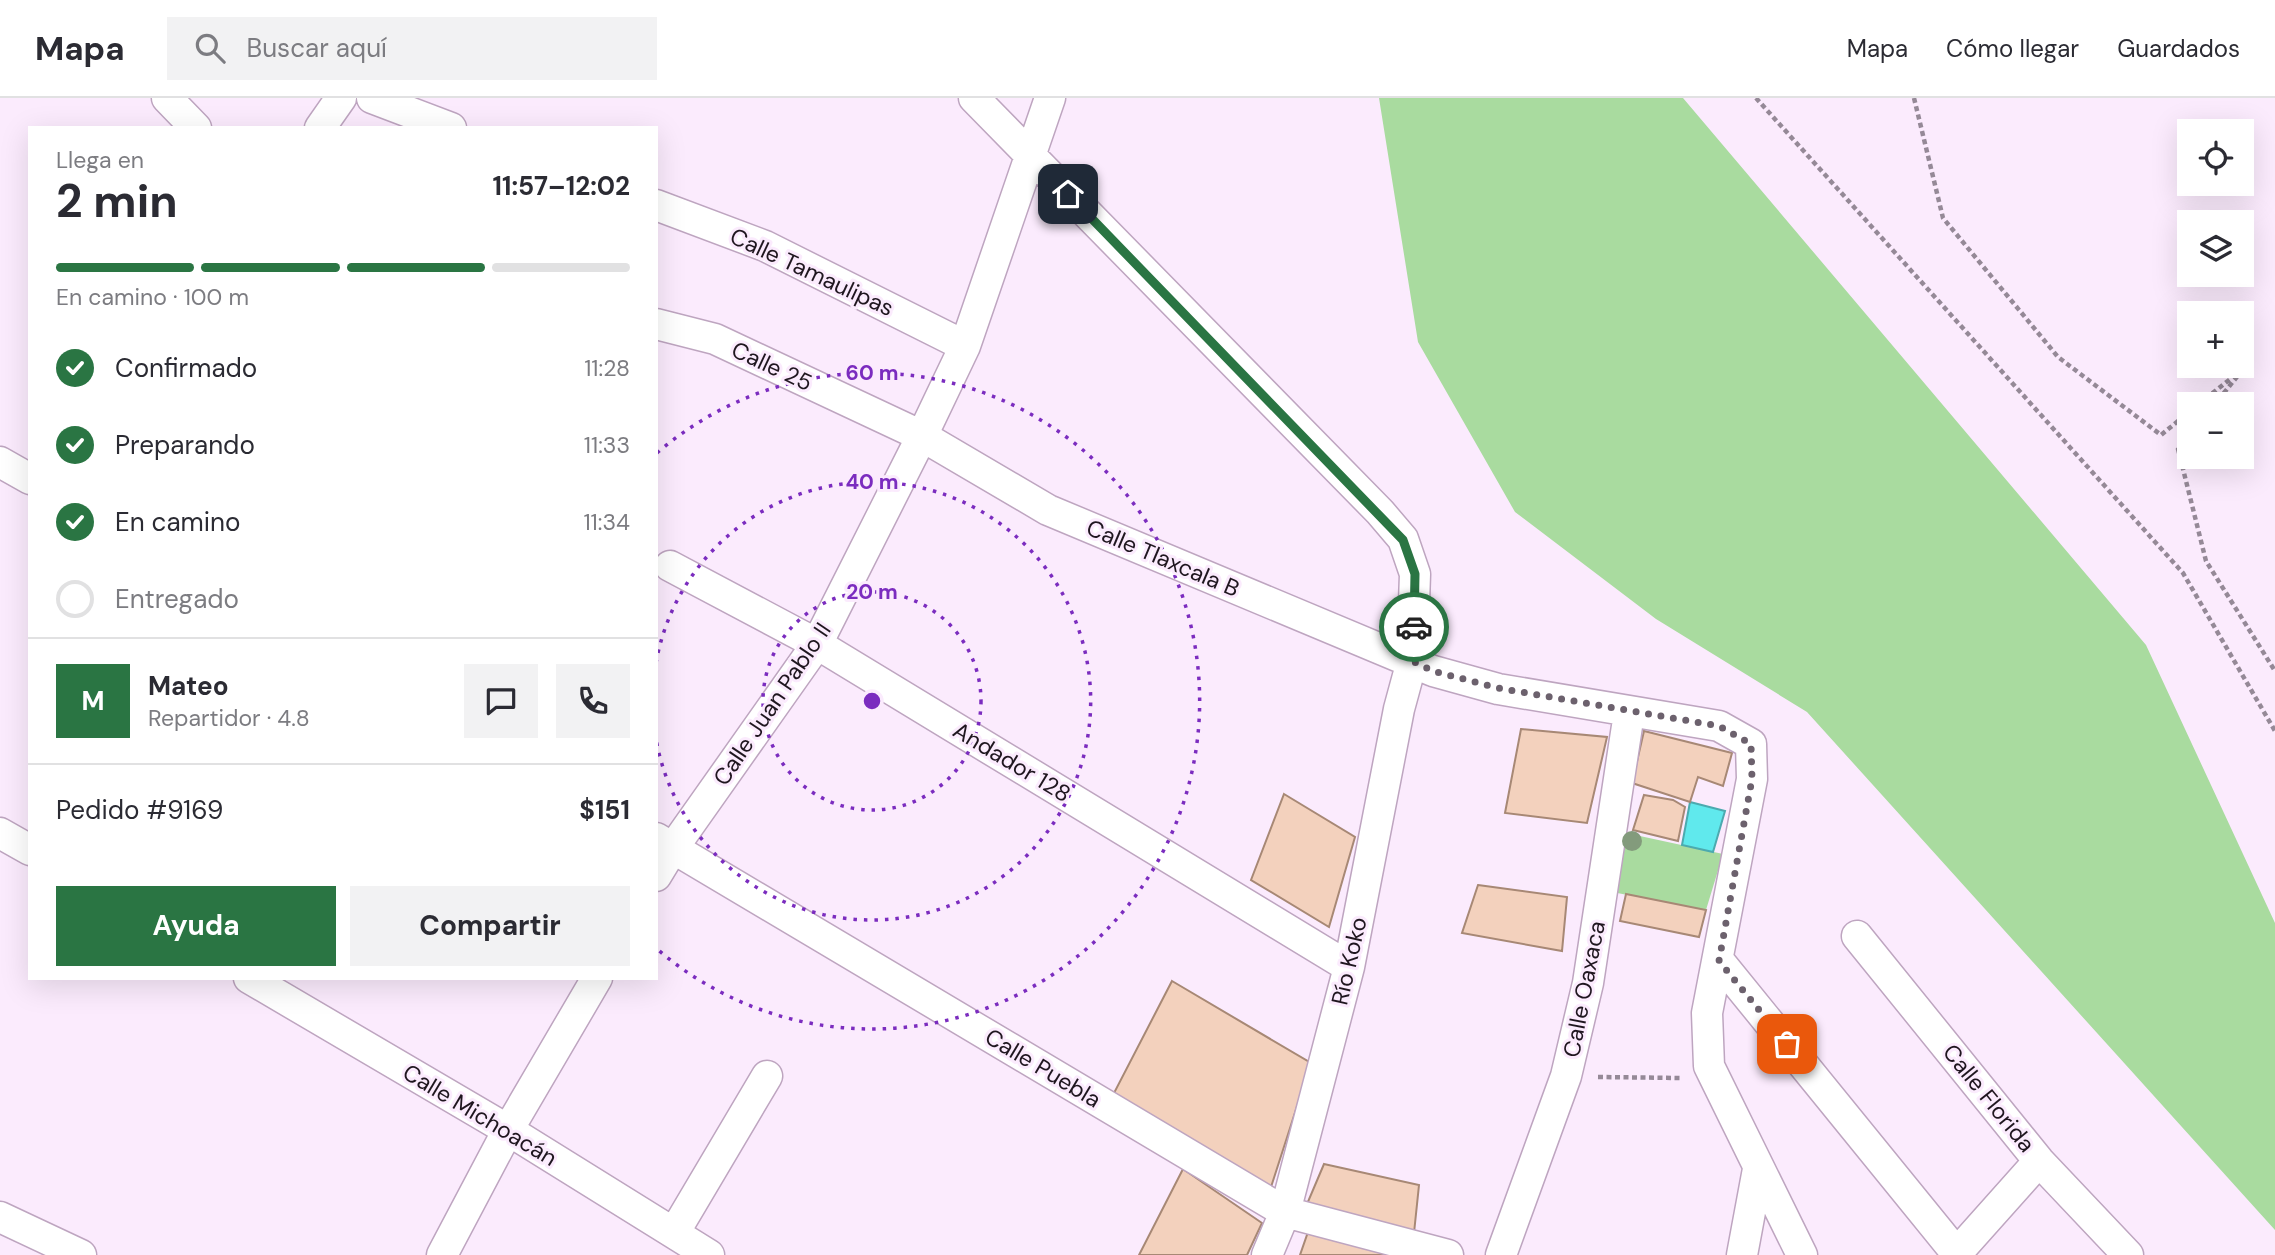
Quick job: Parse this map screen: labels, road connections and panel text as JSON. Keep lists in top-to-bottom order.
{
  "streets": {
    "street": [
      "Calle Tamaulipas",
      "Calle 25",
      "Calle Tlaxcala B",
      "Calle Juan Pablo II",
      "Andador 128",
      "Río Koko",
      "Calle Oaxaca",
      "Calle Puebla",
      "Calle Florida",
      "Calle Michoacán"
    ]
  },
  "crossings": [
    ["Calle Tamaulipas", "Calle Juan Pablo II"],
    ["Calle 25", "Calle Tlaxcala B"],
    ["Calle 25", "Calle Juan Pablo II"],
    ["Calle Tlaxcala B", "Calle Juan Pablo II"],
    ["Calle Tlaxcala B", "Río Koko"],
    ["Calle Tlaxcala B", "Calle Oaxaca"],
    ["Calle Juan Pablo II", "Andador 128"],
    ["Calle Juan Pablo II", "Río Koko"],
    ["Calle Juan Pablo II", "Calle Puebla"],
    ["Andador 128", "Río Koko"],
    ["Río Koko", "Calle Puebla"]
  ],
  "page": {
    "header": "Mapa",
    "search": "Buscar aquí",
    "nav": ["Mapa", "Cómo llegar", "Guardados"],
    "map_buttons": ["+", "−"],
    "heading": ["2 min", "Llega en", "11:57–12:02"],
    "panel": [
      "Mateo",
      "Repartidor · 4.8",
      "Pedido #9169",
      "$151"
    ],
    "bar": "En camino · 100 m",
    "list": [
      ["Confirmado", "11:28"],
      ["Preparando", "11:33"],
      ["En camino", "11:34"],
      "Entregado"
    ],
    "round": "M",
    "buttons": ["Ayuda", "Compartir"]
  },
  "rings": ["60 m", "40 m", "20 m"]
}
